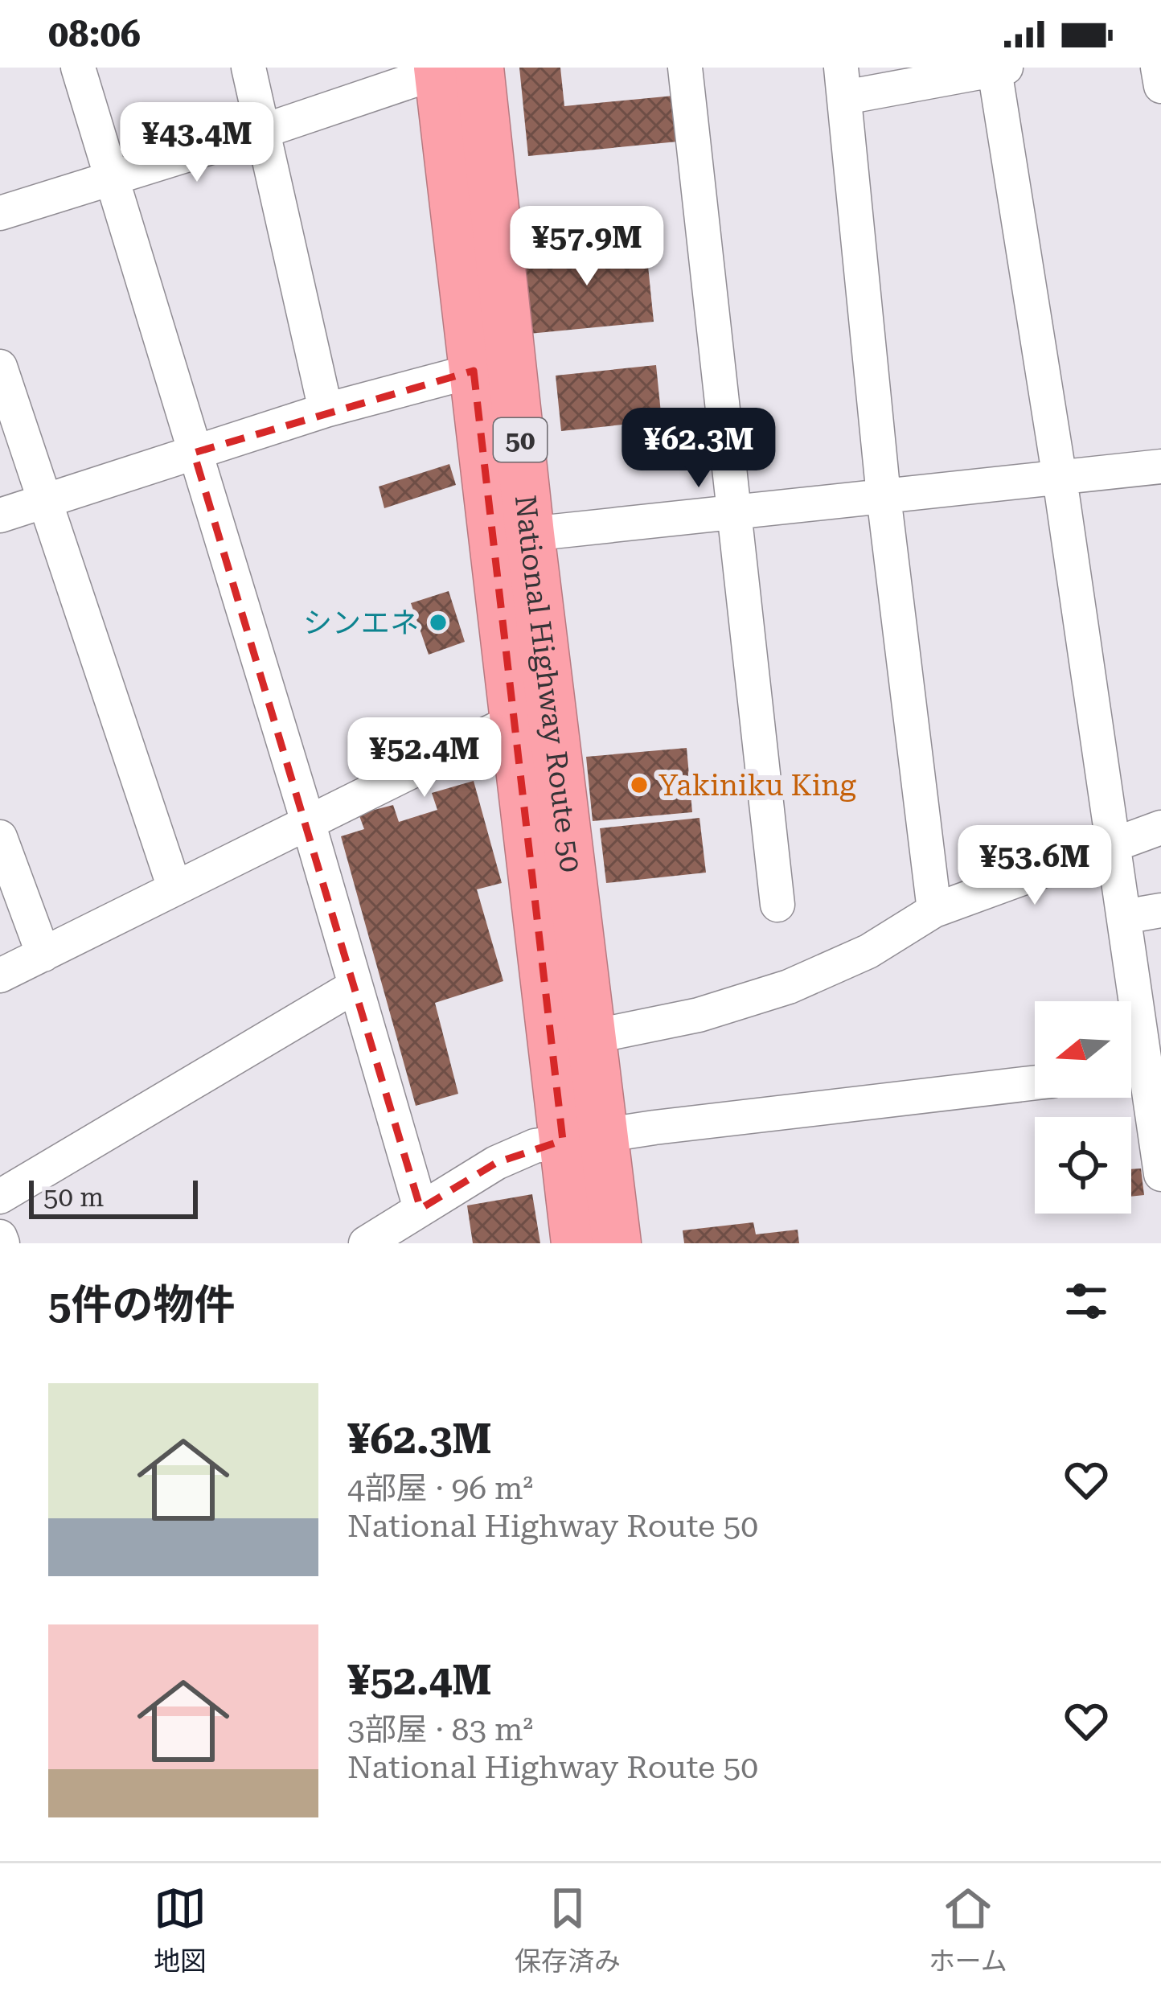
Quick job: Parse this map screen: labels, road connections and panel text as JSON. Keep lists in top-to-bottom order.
{
  "streets": {
    "highway": ["50", "National Highway Route 50"]
  },
  "places": ["シンエネ", "Yakiniku King"],
  "scale_bar": "50 m",
  "north": "left",
  "page": {
    "status": "08:06",
    "price": [
      "¥43.4M",
      "¥57.9M",
      "¥62.3M",
      "¥52.4M",
      "¥53.6M"
    ],
    "scale": "50 m",
    "heading": "5件の物件",
    "list": [
      {
        "name": "¥62.3M",
        "note": "4部屋 · 96 m² · National Highway Route 50"
      },
      {
        "name": "¥52.4M",
        "note": "3部屋 · 83 m² · National Highway Route 50"
      }
    ],
    "tabs": ["地図", "保存済み", "ホーム"]
  }
}
